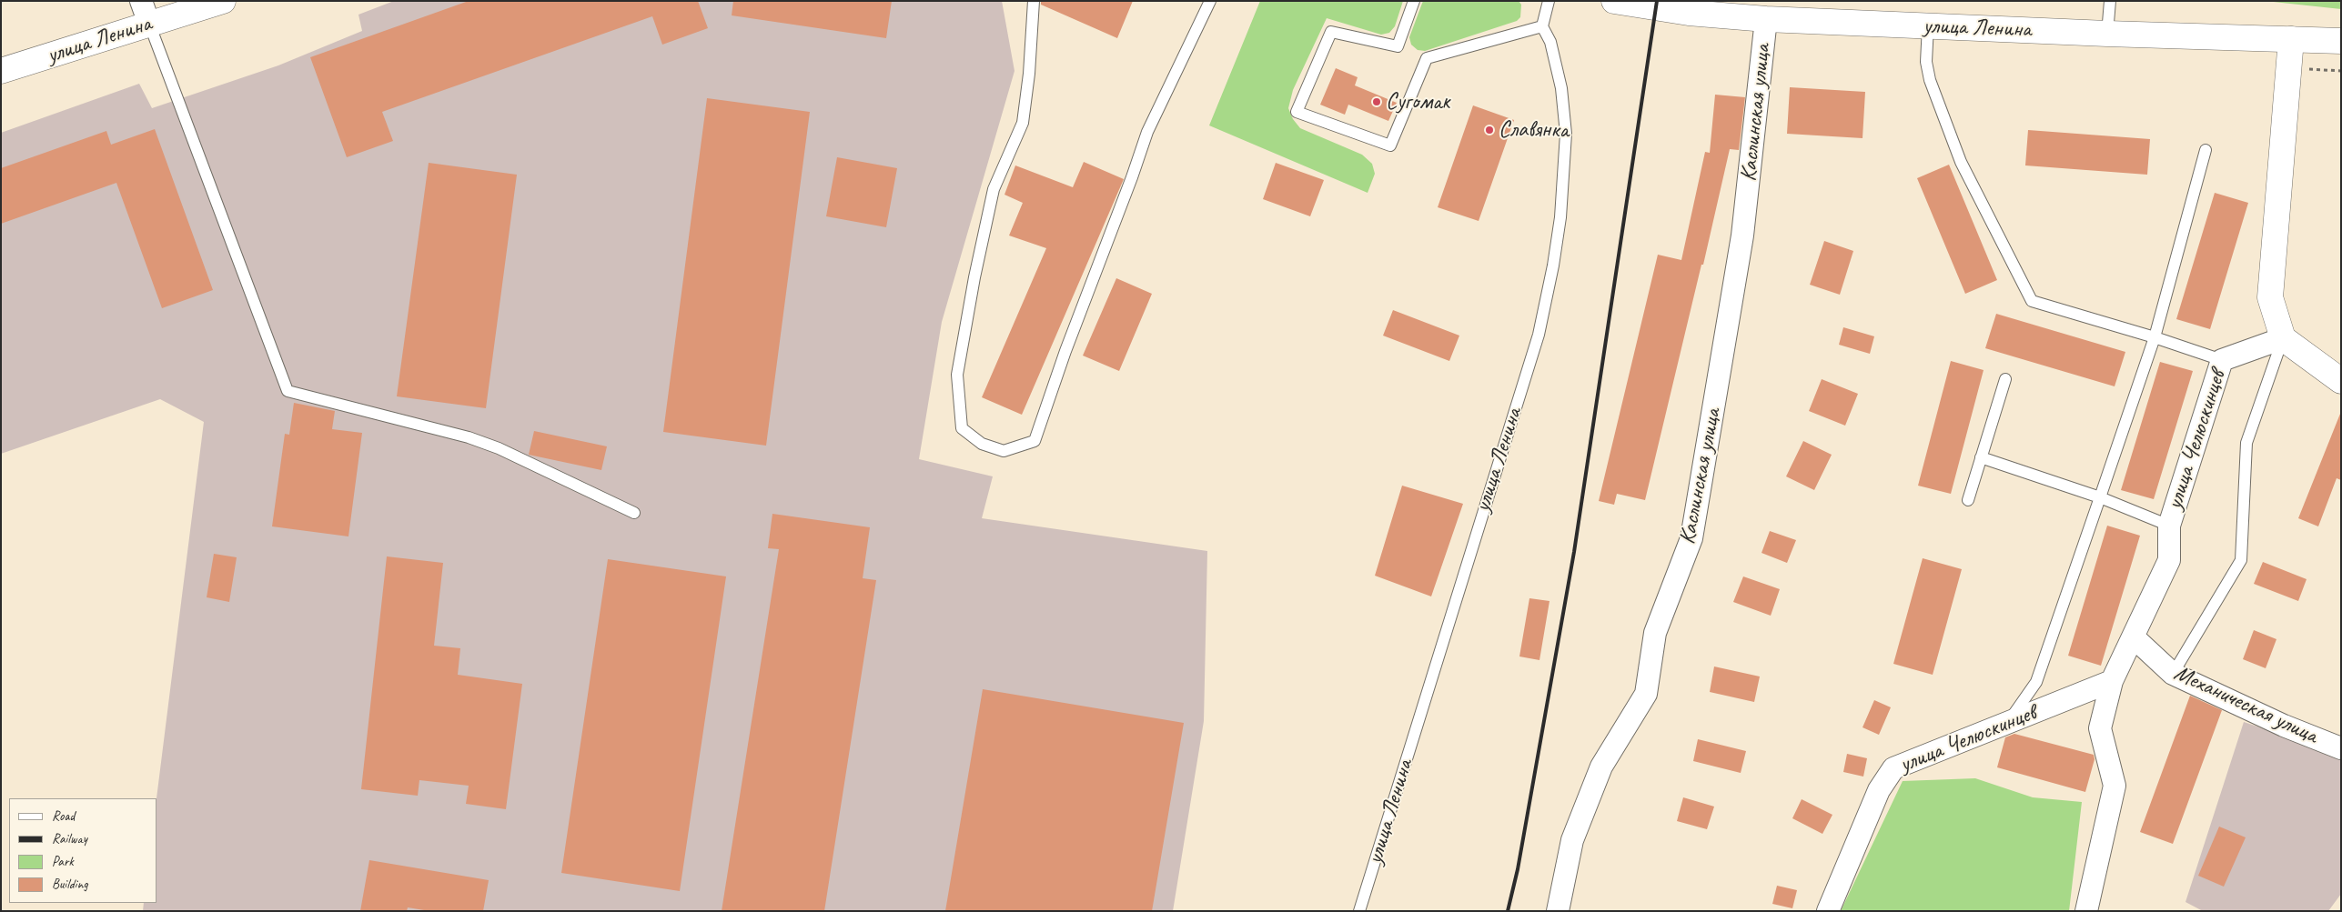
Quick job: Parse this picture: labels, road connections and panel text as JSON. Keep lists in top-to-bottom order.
{
  "streets": {
    "main road": ["улица Ленина"],
    "street": ["Каслинская улица", "улица Челюскинцев", "Механическая улица"]
  },
  "crossings": [
    ["улица Ленина", "Каслинская улица"],
    ["улица Челюскинцев", "Механическая улица"]
  ],
  "places": ["Сугомак", "Славянка"],
  "legend": [
    "Road",
    "Railway",
    "Park",
    "Building"
  ]
}
